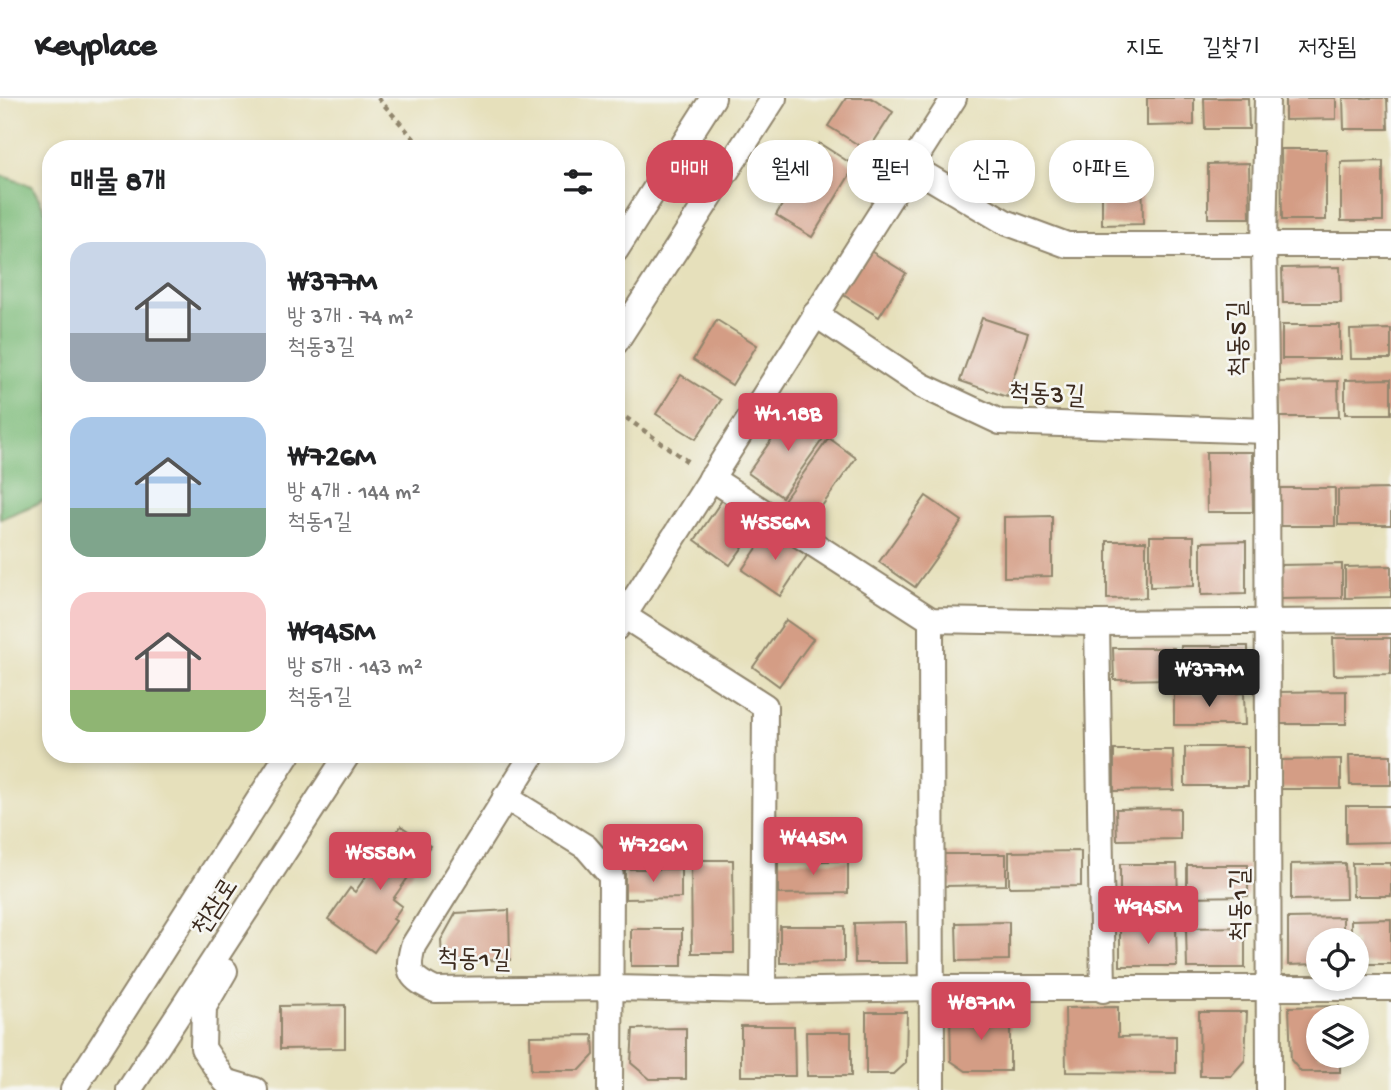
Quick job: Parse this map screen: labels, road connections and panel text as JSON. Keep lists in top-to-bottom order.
{
  "streets": {
    "street": [
      "척동5길",
      "척동3길",
      "척동1길",
      "천잠로"
    ]
  },
  "crossings": [
    ["척동5길", "척동3길"]
  ],
  "page": {
    "header": "Keyplace",
    "nav": ["지도", "길찾기", "저장됨"],
    "chip": [
      "매매",
      "월세",
      "필터",
      "신규",
      "아파트"
    ],
    "heading": "매물 8개",
    "list": [
      {
        "name": "₩377M",
        "note": "방 3개 · 74 m² · 척동3길"
      },
      {
        "name": "₩726M",
        "note": "방 4개 · 144 m² · 척동1길"
      },
      {
        "name": "₩945M",
        "note": "방 5개 · 143 m² · 척동1길"
      }
    ],
    "price": [
      "₩1.18B",
      "₩556M",
      "₩377M",
      "₩445M",
      "₩726M",
      "₩558M",
      "₩945M",
      "₩871M"
    ]
  }
}
